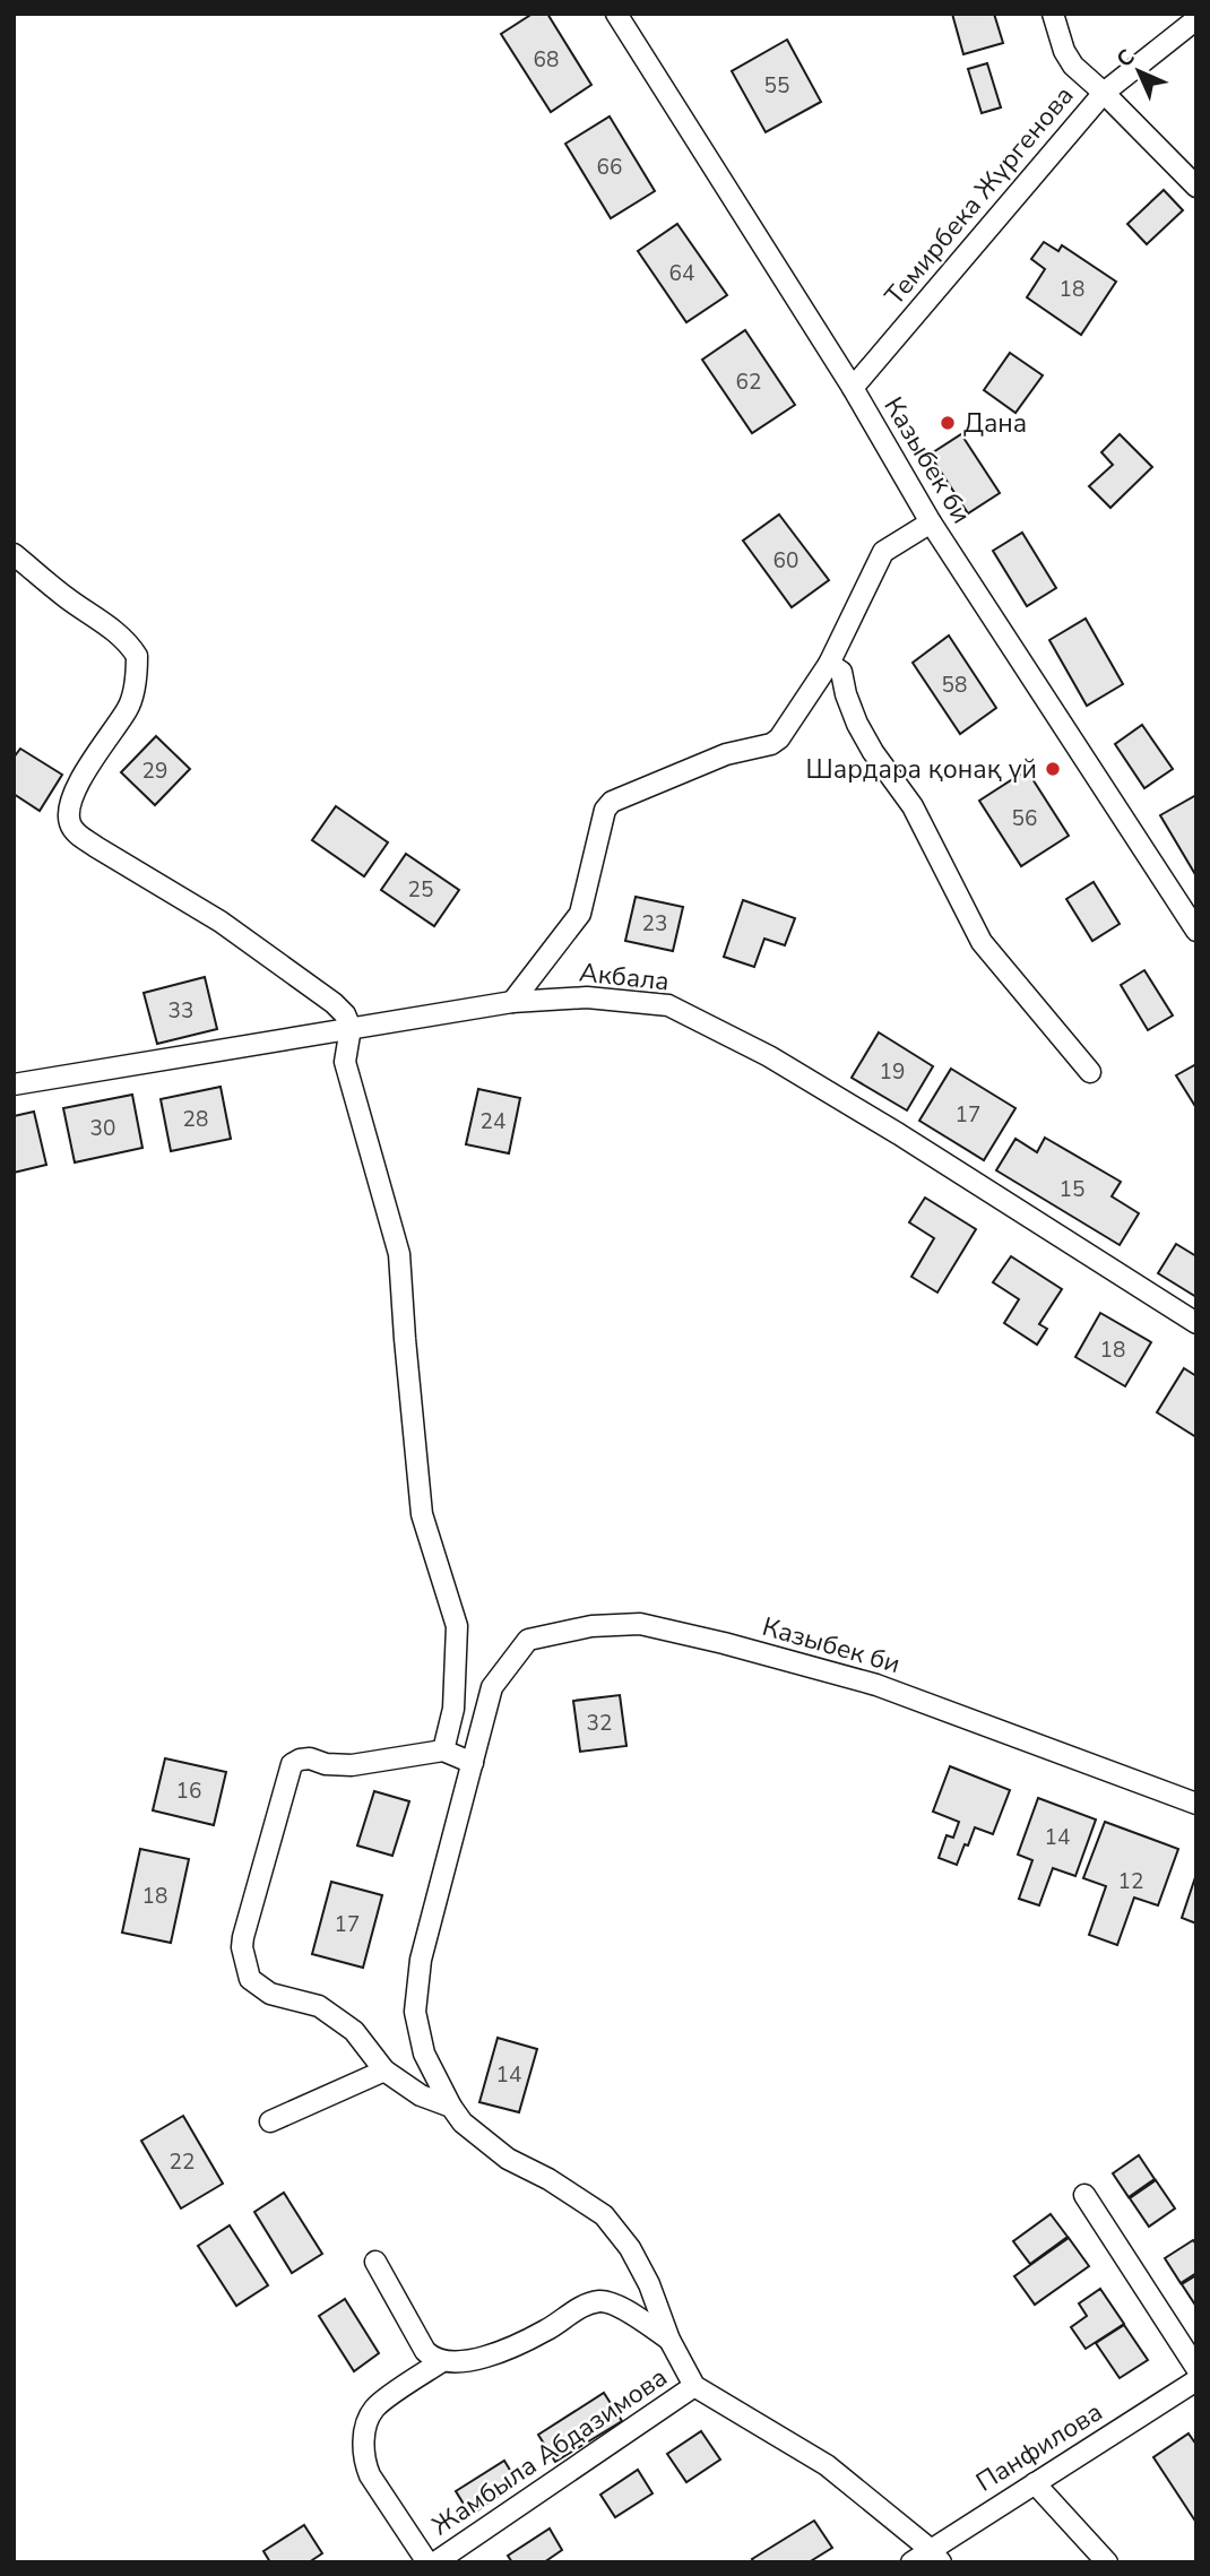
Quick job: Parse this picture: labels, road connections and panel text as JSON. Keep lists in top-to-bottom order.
{
  "streets": {
    "street": [
      "Темирбека Жүргенова",
      "Казыбек би",
      "Акбала",
      "Панфилова",
      "Жамбыла Абдазимова"
    ]
  },
  "crossings": [
    ["Темирбека Жүргенова", "Казыбек би"],
    ["Панфилова", "Жамбыла Абдазимова"]
  ],
  "places": ["Дана", "Шардара қонақ үй"],
  "house_numbers": [
    "68",
    "55",
    "66",
    "64",
    "18",
    "62",
    "60",
    "58",
    "29",
    "56",
    "25",
    "23",
    "33",
    "19",
    "17",
    "28",
    "24",
    "30",
    "15",
    "18",
    "32",
    "16",
    "14",
    "12",
    "18",
    "17",
    "14",
    "22"
  ],
  "north": "top left"
}
